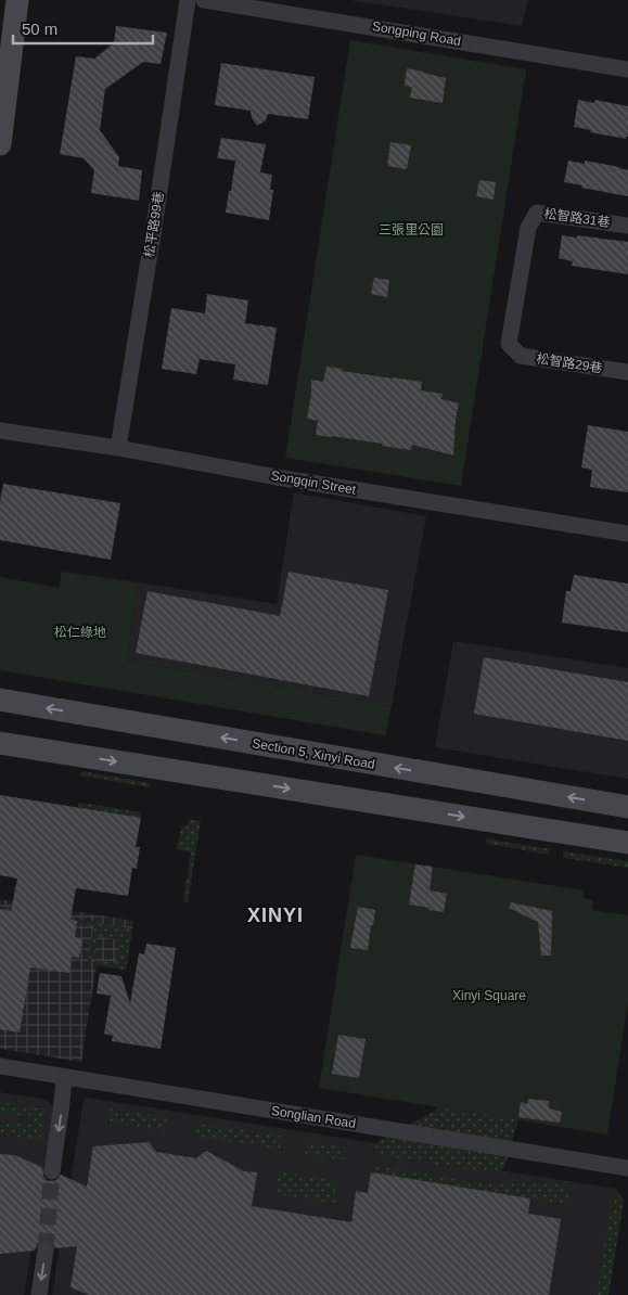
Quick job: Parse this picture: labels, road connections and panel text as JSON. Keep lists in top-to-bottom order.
{
  "streets": {
    "main road": ["Section 5, Xinyi Road"],
    "street": [
      "Songping Road",
      "松智路31巷",
      "松平路99巷",
      "松智路29巷",
      "Songqin Street",
      "Songlian Road"
    ]
  },
  "crossings": [
    ["松智路31巷", "松智路29巷"],
    ["松平路99巷", "Songqin Street"]
  ],
  "districts": ["XINYI"],
  "parks": ["三張里公園", "松仁綠地", "Xinyi Square"],
  "scale_bar": "50 m"
}
